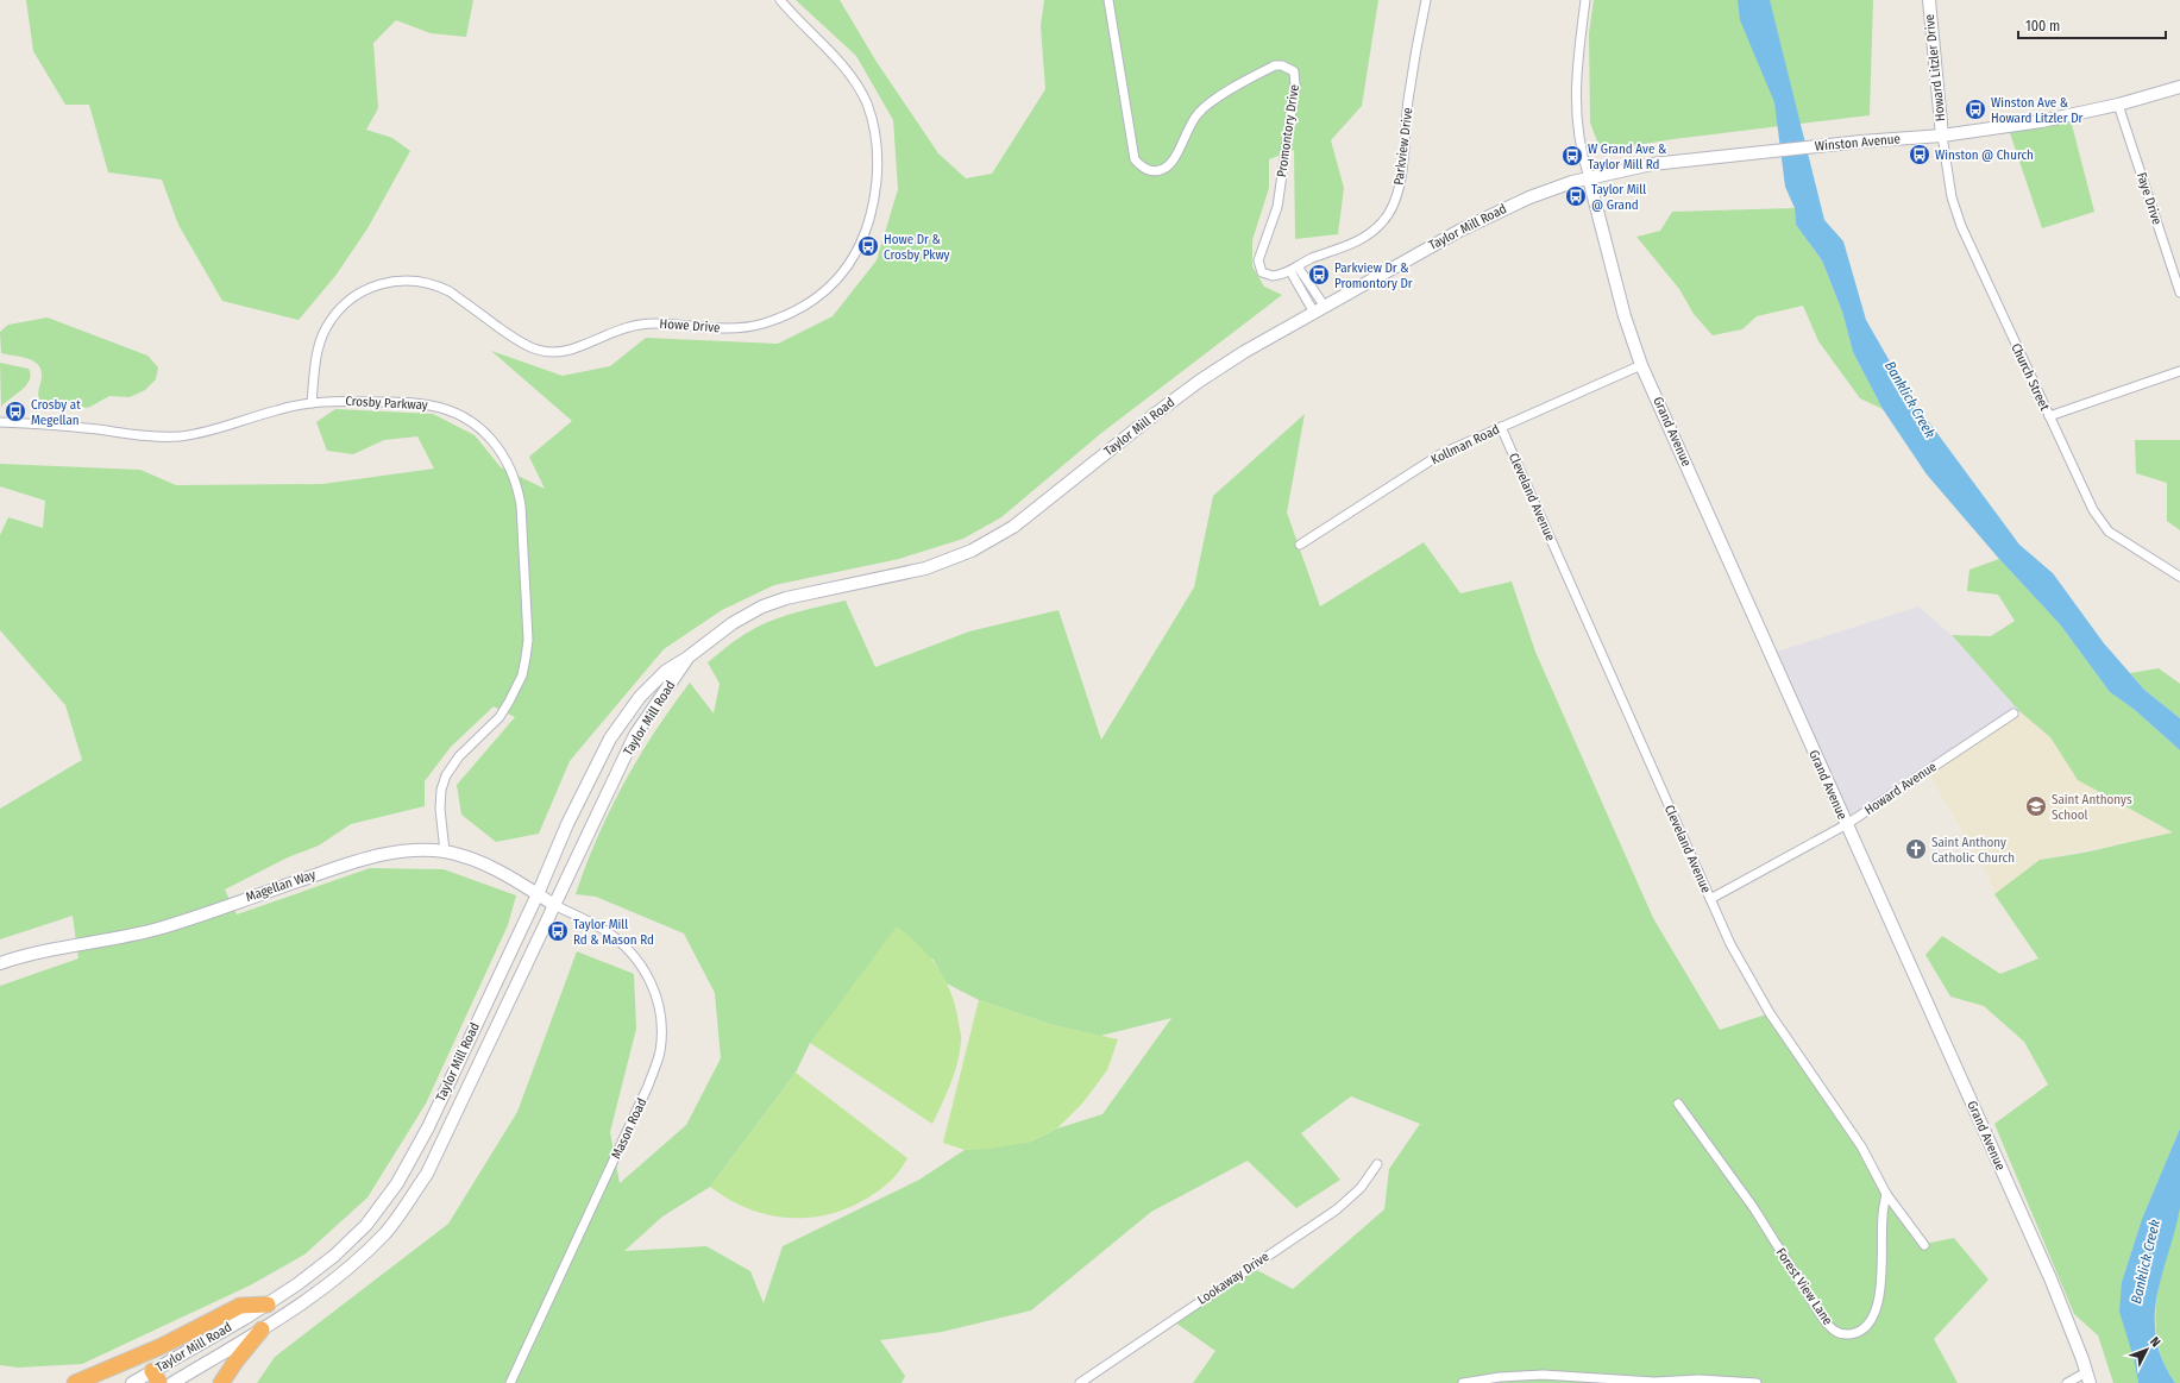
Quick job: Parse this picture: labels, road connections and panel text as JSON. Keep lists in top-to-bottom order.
{
  "streets": {
    "main road": [
      "Howard Litzler Drive",
      "Winston Avenue",
      "Taylor Mill Road",
      "Grand Avenue",
      "Magellan Way"
    ],
    "street": [
      "Promontory Drive",
      "Parkview Drive",
      "Faye Drive",
      "Howe Drive",
      "Church Street",
      "Crosby Parkway",
      "Kollman Road",
      "Cleveland Avenue",
      "Howard Avenue",
      "Mason Road",
      "Lookaway Drive",
      "Forest View Lane"
    ]
  },
  "crossings": [
    ["Howard Litzler Drive", "Winston Avenue"],
    ["Howard Litzler Drive", "Church Street"],
    ["Promontory Drive", "Parkview Drive"],
    ["Winston Avenue", "Faye Drive"],
    ["Winston Avenue", "Taylor Mill Road"],
    ["Winston Avenue", "Church Street"],
    ["Winston Avenue", "Grand Avenue"],
    ["Taylor Mill Road", "Grand Avenue"],
    ["Taylor Mill Road", "Magellan Way"],
    ["Taylor Mill Road", "Mason Road"],
    ["Howe Drive", "Crosby Parkway"],
    ["Crosby Parkway", "Magellan Way"],
    ["Grand Avenue", "Kollman Road"],
    ["Grand Avenue", "Howard Avenue"],
    ["Kollman Road", "Cleveland Avenue"],
    ["Cleveland Avenue", "Howard Avenue"],
    ["Cleveland Avenue", "Forest View Lane"],
    ["Magellan Way", "Mason Road"]
  ],
  "water": ["Banklick Creek"],
  "places": {
    "bus stop": [
      "Winston Ave & Howard Litzler Dr",
      "Winston @ Church",
      "W Grand Ave & Taylor Mill Rd",
      "Taylor Mill @ Grand",
      "Howe Dr & Crosby Pkwy",
      "Parkview Dr & Promontory Dr",
      "Crosby at Megellan",
      "Taylor Mill Rd & Mason Rd"
    ],
    "school or university": ["Saint Anthonys School"],
    "church": ["Saint Anthony Catholic Church"]
  },
  "scale_bar": "100 m",
  "north": "top right"
}
